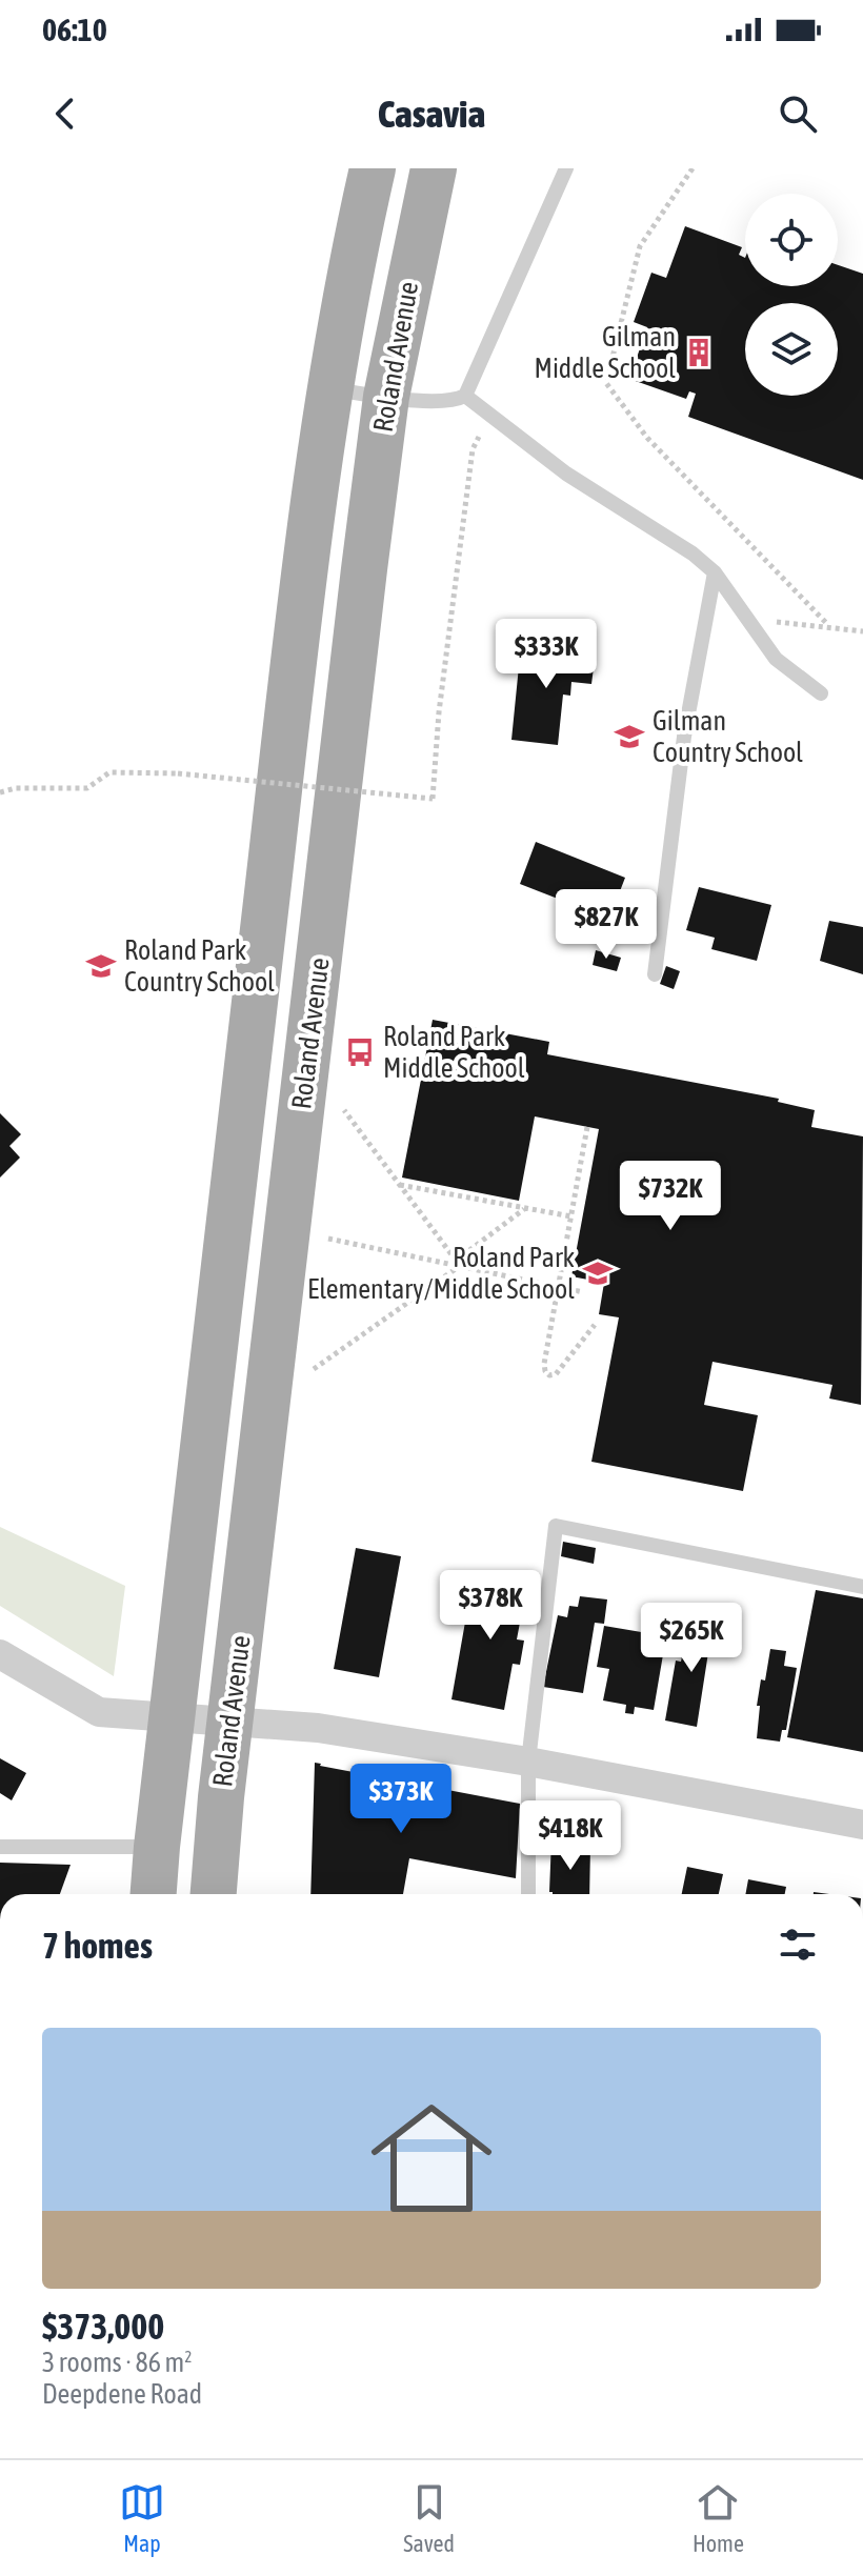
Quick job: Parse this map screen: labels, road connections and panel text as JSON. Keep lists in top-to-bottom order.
{
  "streets": {
    "main road": ["Roland Avenue"]
  },
  "places": {
    "building": ["Gilman Middle School"],
    "school or university": ["Gilman Country School", "Roland Park Country School", "Roland Park Elementary/Middle School"],
    "bus stop": ["Roland Park Middle School"]
  },
  "page": {
    "status": "06:10",
    "header": "Casavia",
    "price": [
      "$333K",
      "$827K",
      "$732K",
      "$378K",
      "$265K",
      "$373K",
      "$418K"
    ],
    "heading": "7 homes",
    "list": [
      {
        "name": "$373,000",
        "note": "3 rooms · 86 m² · Deepdene Road"
      }
    ],
    "tabs": ["Map", "Saved", "Home"]
  }
}
